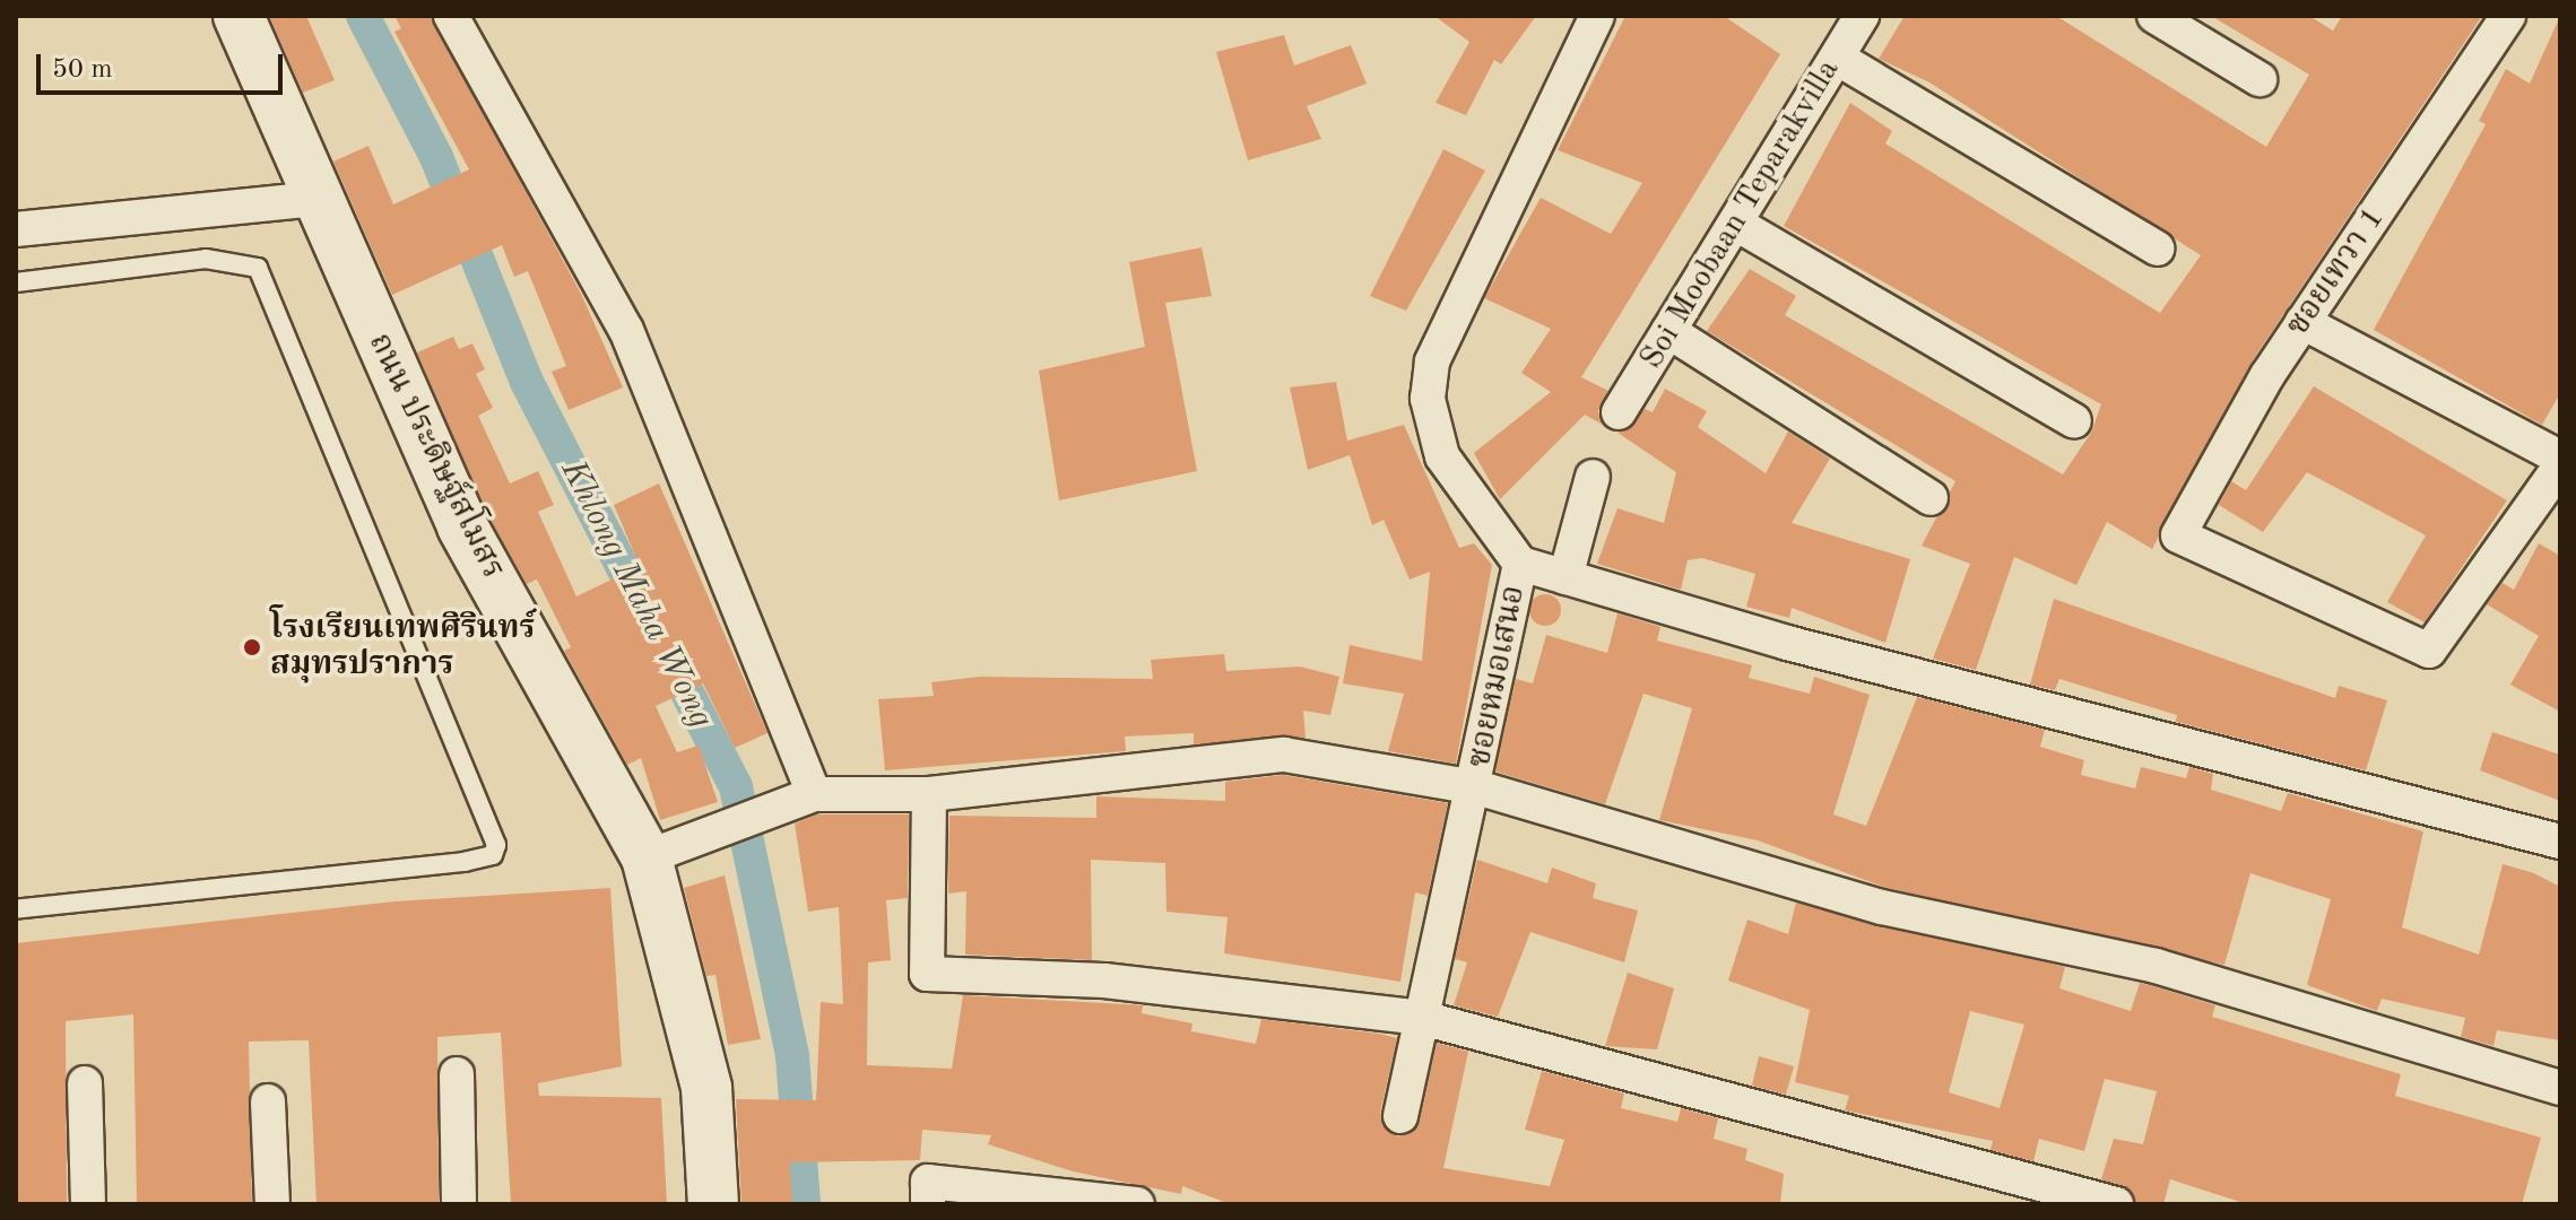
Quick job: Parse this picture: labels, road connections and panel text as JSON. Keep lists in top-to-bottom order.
{
  "streets": {
    "street": [
      "Soi Moobaan Teparakvilla",
      "ซอยเทวา 1",
      "ถนน ประดิษฐ์สโมสร",
      "ซอยหมอเสนอ"
    ]
  },
  "water": ["Khlong Maha Wong"],
  "places": ["โรงเรียนเทพศิรินทร์ สมุทรปราการ"],
  "scale_bar": "50 m"
}
